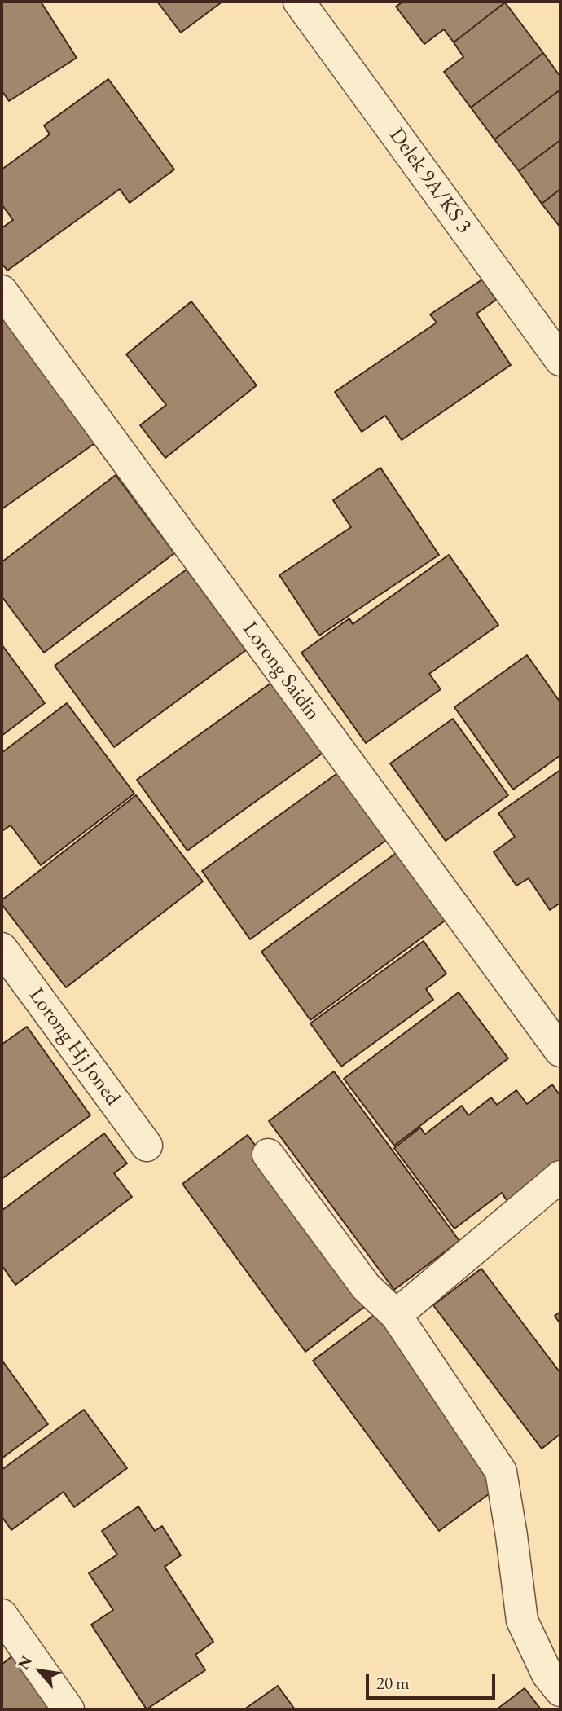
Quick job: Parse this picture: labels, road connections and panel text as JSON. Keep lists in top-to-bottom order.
{
  "streets": {
    "street": ["Delek 9A/KS 3", "Lorong Saidin", "Lorong Hj Joned"]
  },
  "scale_bar": "20 m",
  "north": "top left"
}
